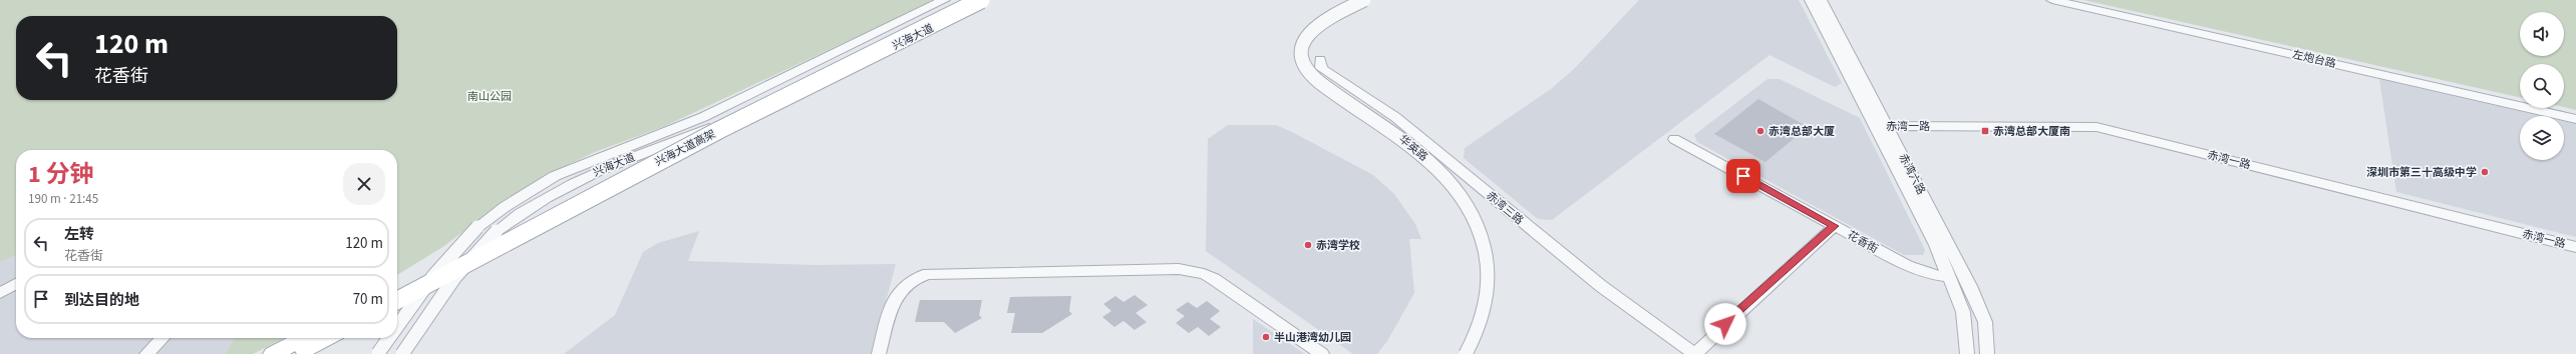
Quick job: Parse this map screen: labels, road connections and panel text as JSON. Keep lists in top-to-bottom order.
{
  "streets": {
    "main road": ["兴海大道高架"],
    "street": [
      "兴海大道",
      "左炮台路",
      "赤湾一路",
      "华英路",
      "赤湾六路",
      "赤湾三路",
      "花香街"
    ]
  },
  "crossings": [
    ["赤湾一路", "赤湾六路"],
    ["赤湾六路", "花香街"]
  ],
  "parks": ["南山公园"],
  "places": {
    "other": [
      "赤湾总部大厦",
      "深圳市第三十高级中学",
      "赤湾学校",
      "半山港湾幼儿园"
    ],
    "transit": ["赤湾总部大厦南"]
  },
  "page": {
    "turn": ["120 m", "花香街"],
    "heading": ["1 分钟", "190 m · 21:45"],
    "list": [
      {
        "name": "左转",
        "note": "花香街",
        "value": "120 m"
      },
      {
        "name": "到达目的地",
        "value": "70 m"
      }
    ]
  }
}
